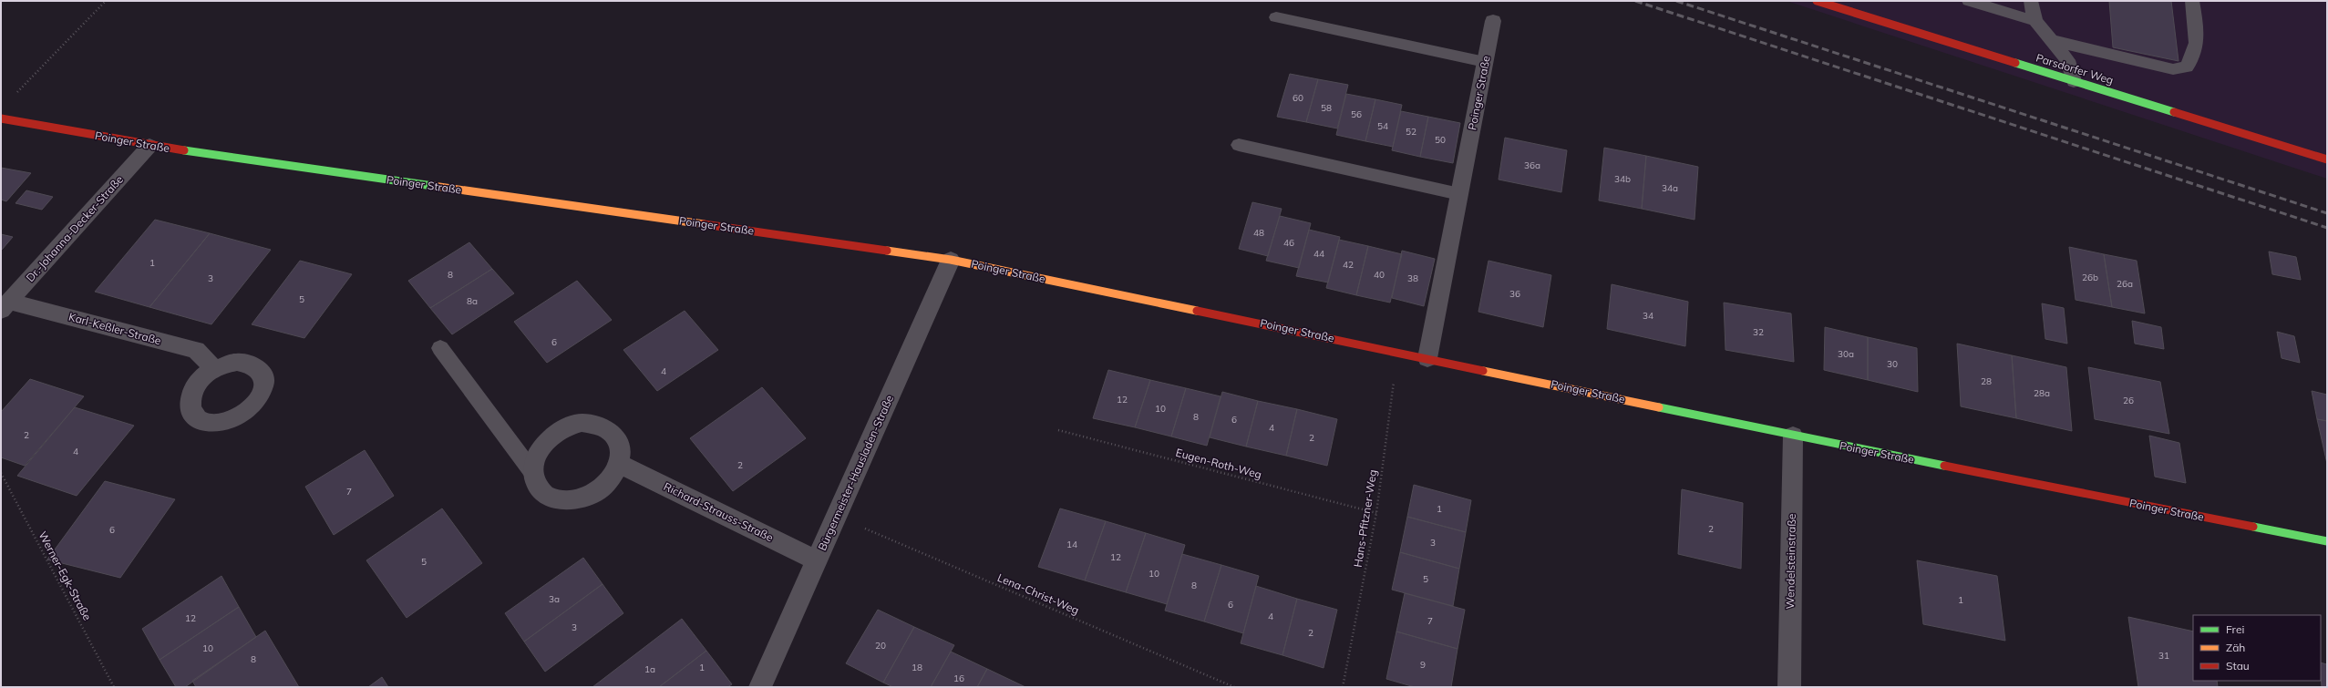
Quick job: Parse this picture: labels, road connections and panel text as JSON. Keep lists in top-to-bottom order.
{
  "streets": {
    "street": [
      "Parsdorfer Weg",
      "Poinger Straße",
      "Dr.-Johanna-Decker-Straße",
      "Karl-Keßler-Straße",
      "Bürgermeister-Hausladen-Straße",
      "Richard-Strauss-Straße",
      "Wendelsteinstraße"
    ],
    "path": [
      "Eugen-Roth-Weg",
      "Hans-Pfitzner-Weg",
      "Werner-Egk-Straße",
      "Lena-Christ-Weg"
    ]
  },
  "crossings": [
    ["Poinger Straße", "Dr.-Johanna-Decker-Straße"],
    ["Poinger Straße", "Bürgermeister-Hausladen-Straße"],
    ["Poinger Straße", "Hans-Pfitzner-Weg"],
    ["Poinger Straße", "Wendelsteinstraße"],
    ["Dr.-Johanna-Decker-Straße", "Karl-Keßler-Straße"],
    ["Eugen-Roth-Weg", "Hans-Pfitzner-Weg"],
    ["Bürgermeister-Hausladen-Straße", "Richard-Strauss-Straße"],
    ["Bürgermeister-Hausladen-Straße", "Lena-Christ-Weg"]
  ],
  "house_numbers": [
    "60",
    "58",
    "56",
    "54",
    "52",
    "50",
    "36a",
    "34b",
    "34a",
    "48",
    "46",
    "44",
    "1",
    "42",
    "8",
    "40",
    "26b",
    "3",
    "38",
    "26a",
    "36",
    "5",
    "8a",
    "34",
    "32",
    "6",
    "30a",
    "30",
    "4",
    "28",
    "28a",
    "12",
    "26",
    "10",
    "8",
    "6",
    "4",
    "2",
    "2",
    "4",
    "2",
    "7",
    "1",
    "2",
    "6",
    "3",
    "14",
    "12",
    "5",
    "10",
    "5",
    "8",
    "3a",
    "1",
    "6",
    "4",
    "12",
    "7",
    "3",
    "2",
    "20",
    "10",
    "31",
    "8",
    "9",
    "1",
    "18",
    "1a",
    "16"
  ],
  "legend": ["Frei", "Zäh", "Stau"]
}
